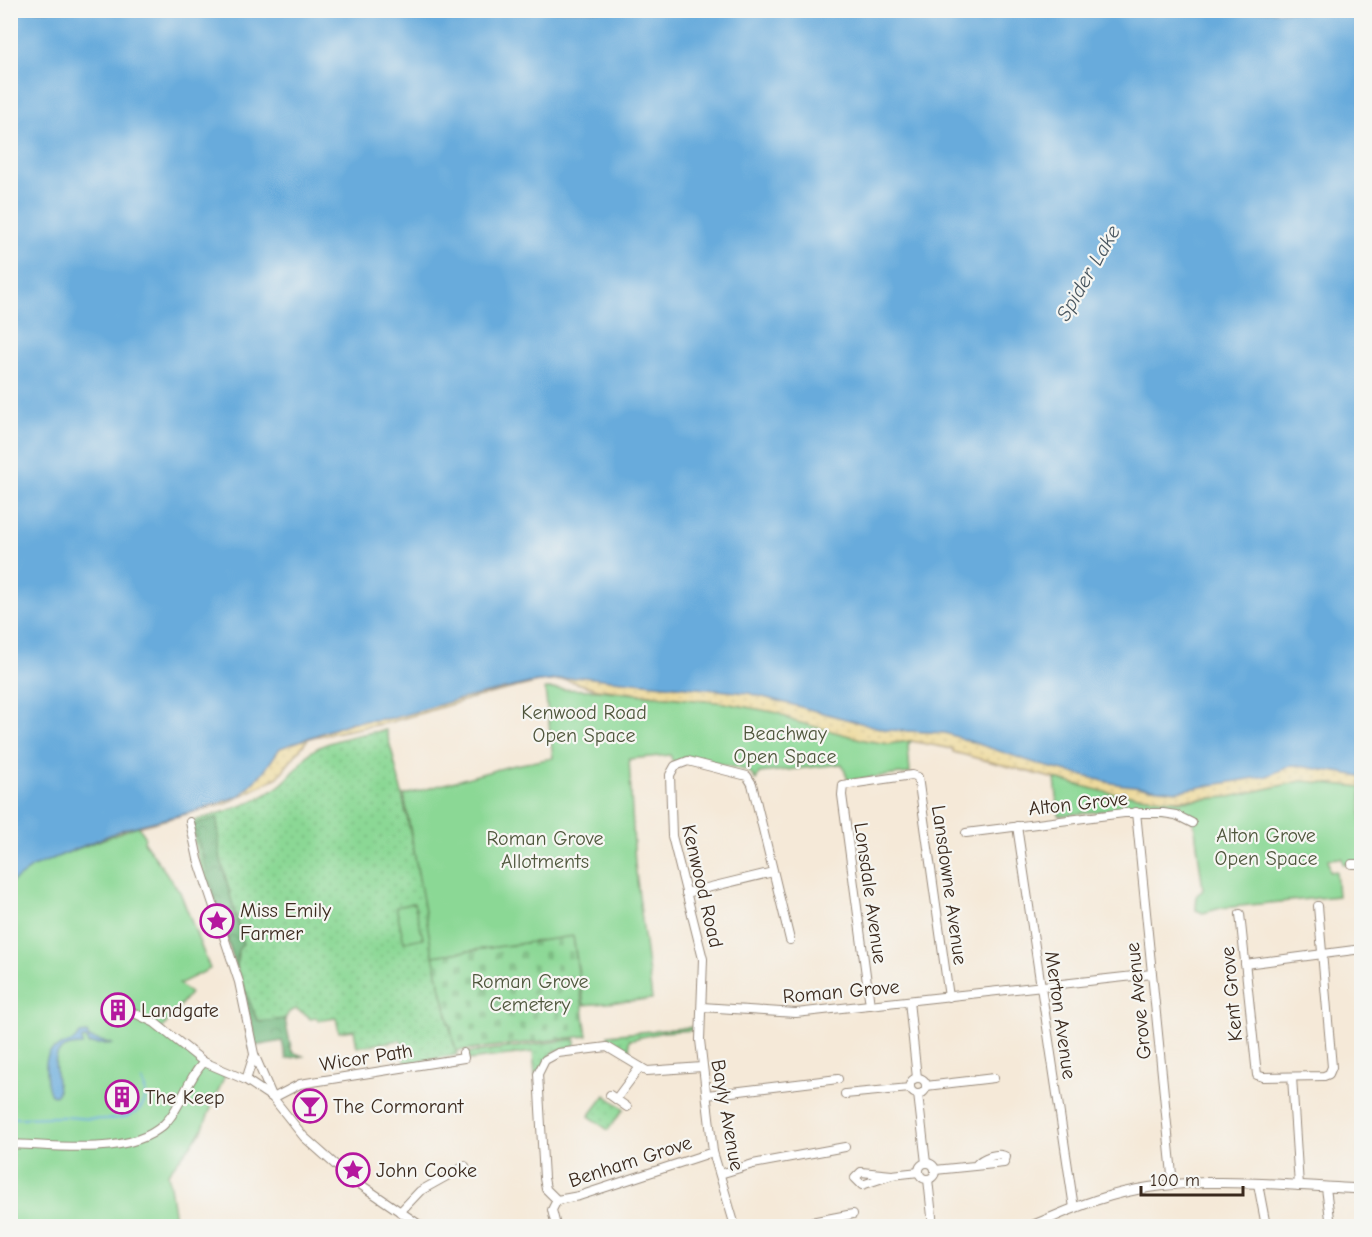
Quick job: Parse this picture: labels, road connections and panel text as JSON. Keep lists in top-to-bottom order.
{
  "streets": {
    "street": [
      "Alton Grove",
      "Lansdowne Avenue",
      "Kenwood Road",
      "Lonsdale Avenue",
      "Roman Grove",
      "Kent Grove",
      "Grove Avenue",
      "Merton Avenue",
      "Wicor Path",
      "Bayly Avenue",
      "Benham Grove"
    ]
  },
  "crossings": [
    ["Alton Grove", "Grove Avenue"],
    ["Alton Grove", "Merton Avenue"],
    ["Lansdowne Avenue", "Lonsdale Avenue"],
    ["Lansdowne Avenue", "Roman Grove"],
    ["Kenwood Road", "Roman Grove"],
    ["Kenwood Road", "Bayly Avenue"],
    ["Lonsdale Avenue", "Roman Grove"],
    ["Roman Grove", "Grove Avenue"],
    ["Roman Grove", "Merton Avenue"],
    ["Roman Grove", "Bayly Avenue"],
    ["Bayly Avenue", "Benham Grove"]
  ],
  "water": ["Spider Lake"],
  "parks": [
    "Kenwood Road Open Space",
    "Beachway Open Space",
    "Alton Grove Open Space",
    "Roman Grove Allotments",
    "Roman Grove Cemetery"
  ],
  "places": {
    "place": ["Miss Emily Farmer", "John Cooke"],
    "building": ["Landgate", "The Keep"],
    "bar": ["The Cormorant"]
  },
  "scale_bar": "100 m"
}
